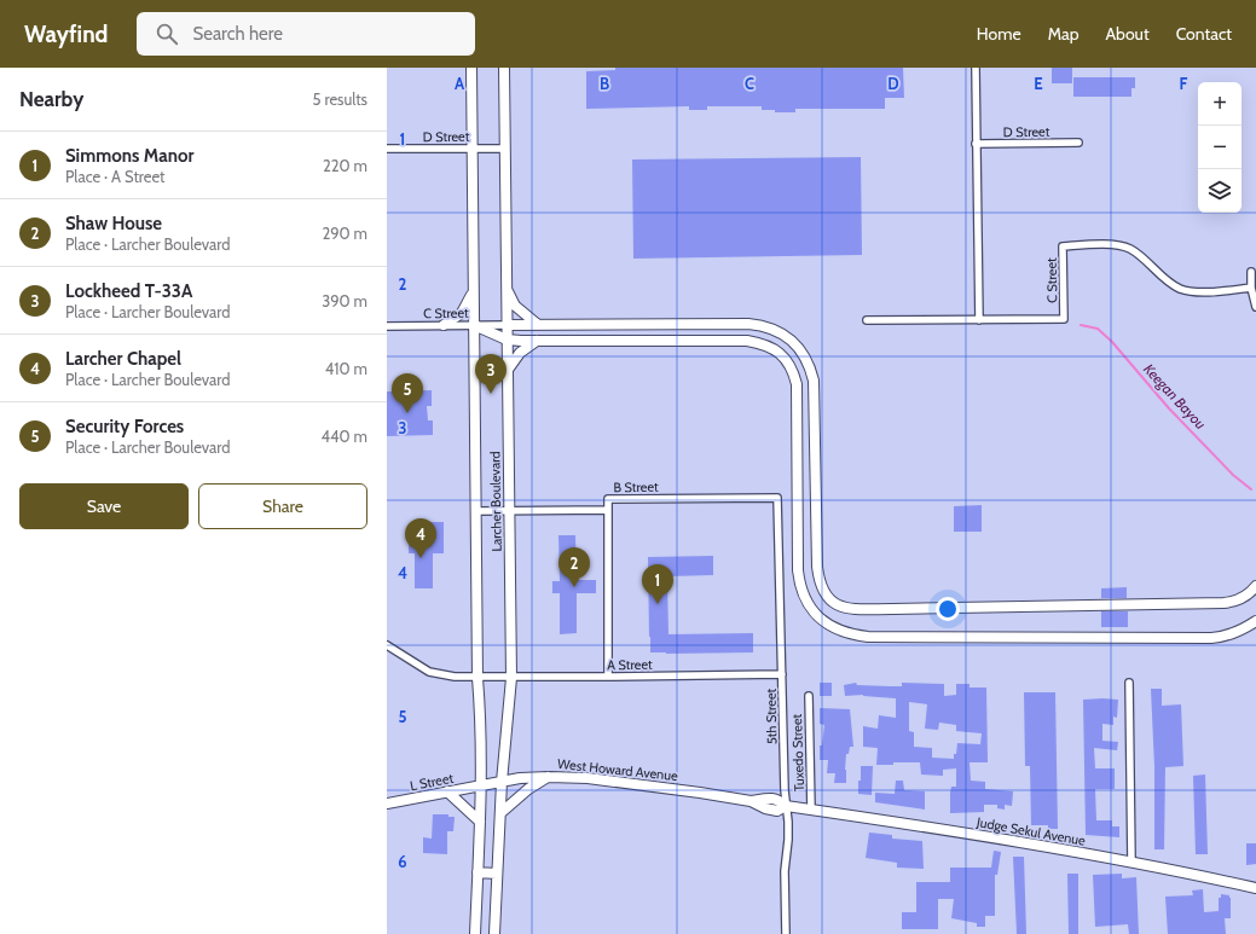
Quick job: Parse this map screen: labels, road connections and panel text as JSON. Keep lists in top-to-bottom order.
{
  "streets": {
    "main road": [
      "Larcher Boulevard",
      "West Howard Avenue",
      "L Street",
      "Judge Sekul Avenue"
    ],
    "street": [
      "D Street",
      "C Street",
      "B Street",
      "A Street",
      "5th Street",
      "Tuxedo Street"
    ]
  },
  "crossings": [
    ["D Street", "Larcher Boulevard"],
    ["C Street", "Larcher Boulevard"],
    ["B Street", "Larcher Boulevard"],
    ["B Street", "5th Street"],
    ["Larcher Boulevard", "A Street"],
    ["Larcher Boulevard", "West Howard Avenue"],
    ["Larcher Boulevard", "L Street"],
    ["A Street", "5th Street"],
    ["5th Street", "West Howard Avenue"],
    ["Tuxedo Street", "West Howard Avenue"],
    ["Tuxedo Street", "Judge Sekul Avenue"],
    ["West Howard Avenue", "L Street"],
    ["West Howard Avenue", "Judge Sekul Avenue"]
  ],
  "water": ["Keegan Bayou"],
  "page": {
    "header": "Wayfind",
    "search": "Search here",
    "nav": [
      "Home",
      "Map",
      "About",
      "Contact"
    ],
    "heading": ["Nearby", "5 results"],
    "map_buttons": ["+", "−"],
    "list": [
      {
        "mark": "1",
        "name": "Simmons Manor",
        "note": "Place · A Street",
        "value": "220 m"
      },
      {
        "mark": "2",
        "name": "Shaw House",
        "note": "Place · Larcher Boulevard",
        "value": "290 m"
      },
      {
        "mark": "3",
        "name": "Lockheed T-33A",
        "note": "Place · Larcher Boulevard",
        "value": "390 m"
      },
      {
        "mark": "4",
        "name": "Larcher Chapel",
        "note": "Place · Larcher Boulevard",
        "value": "410 m"
      },
      {
        "mark": "5",
        "name": "Security Forces",
        "note": "Place · Larcher Boulevard",
        "value": "440 m"
      }
    ],
    "pins": [
      "3",
      "5",
      "4",
      "2",
      "1"
    ],
    "buttons": ["Save", "Share"]
  },
  "grid": {
    "columns": [
      "A",
      "B",
      "C",
      "D",
      "E",
      "F"
    ],
    "rows": [
      "1",
      "2",
      "3",
      "4",
      "5",
      "6"
    ]
  }
}
